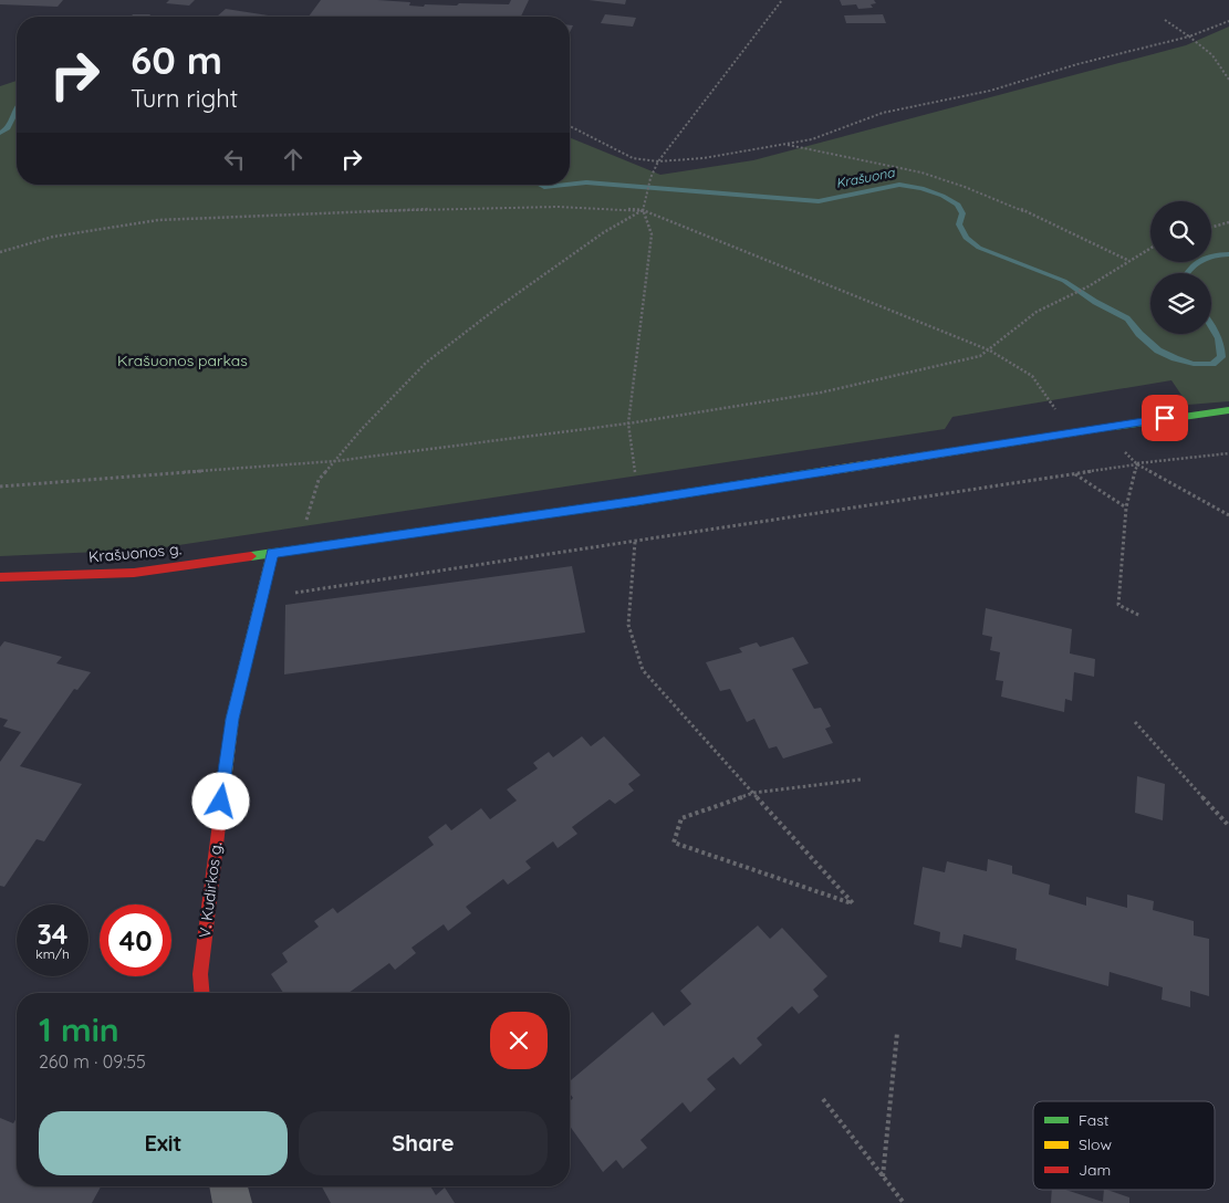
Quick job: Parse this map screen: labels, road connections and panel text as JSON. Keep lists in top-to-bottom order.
{
  "streets": {
    "street": ["Krašuonos g.", "V. Kudirkos g."]
  },
  "crossings": [
    ["Krašuonos g.", "V. Kudirkos g."]
  ],
  "water": ["Krašuona"],
  "parks": ["Krašuonos parkas"],
  "legend": ["Fast", "Slow", "Jam"],
  "page": {
    "turn": ["60 m", "Turn right"],
    "speed": "34 km/h",
    "limit": "40",
    "heading": ["1 min", "260 m · 09:55"],
    "buttons": ["Exit", "Share"]
  }
}
